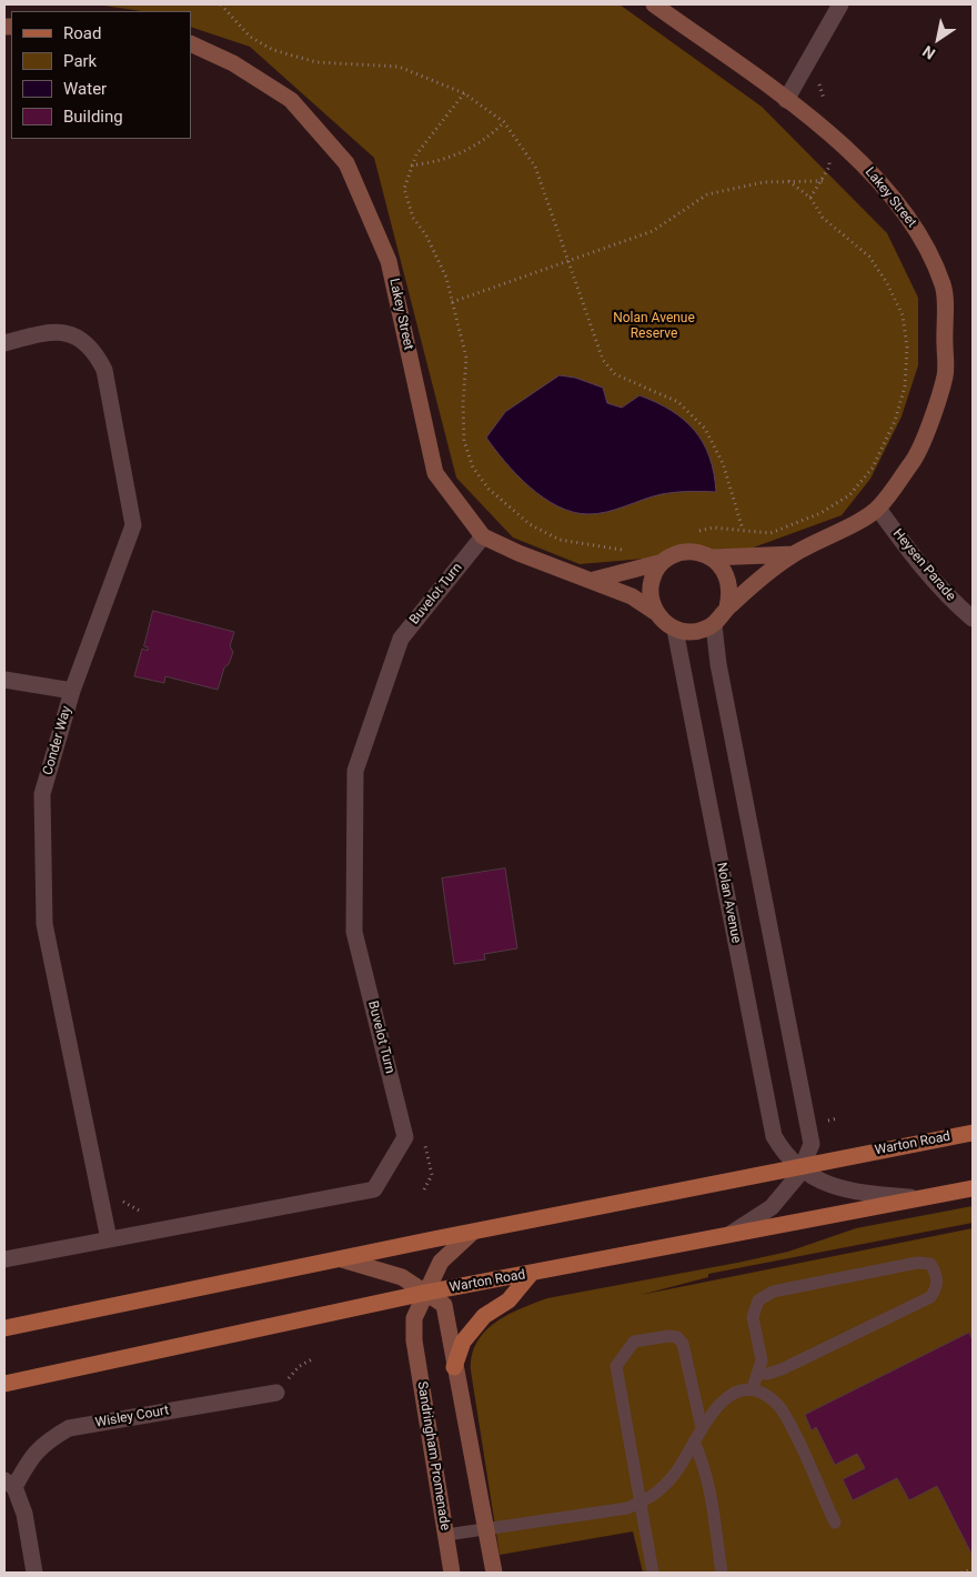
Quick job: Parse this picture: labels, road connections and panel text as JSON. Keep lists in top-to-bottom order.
{
  "streets": {
    "main road": ["Warton Road"],
    "street": [
      "Lakey Street",
      "Heysen Parade",
      "Buvelot Turn",
      "Conder Way",
      "Nolan Avenue",
      "Wisley Court",
      "Sandringham Promenade"
    ]
  },
  "crossings": [
    ["Lakey Street", "Heysen Parade"],
    ["Lakey Street", "Buvelot Turn"],
    ["Lakey Street", "Nolan Avenue"],
    ["Buvelot Turn", "Conder Way"],
    ["Nolan Avenue", "Warton Road"],
    ["Warton Road", "Sandringham Promenade"]
  ],
  "parks": ["Nolan Avenue Reserve"],
  "legend": [
    "Road",
    "Park",
    "Water",
    "Building"
  ],
  "north": "bottom left"
}
